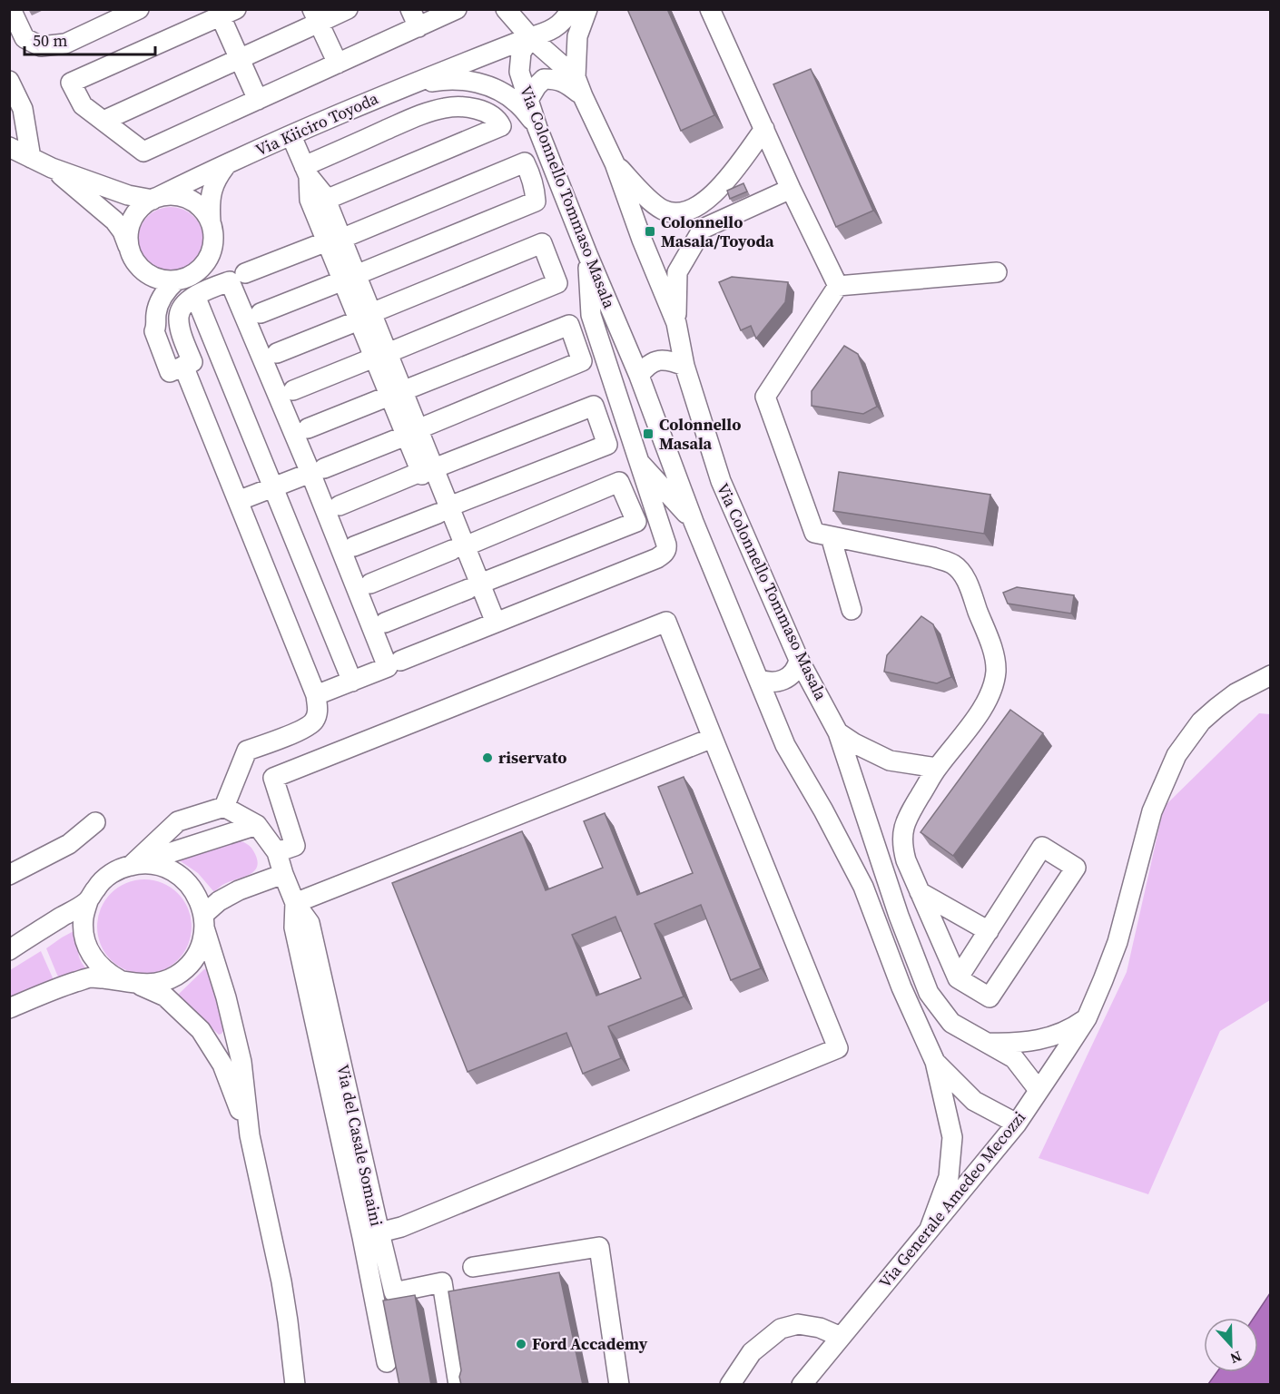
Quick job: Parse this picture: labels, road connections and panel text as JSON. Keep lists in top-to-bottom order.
{
  "streets": {
    "street": [
      "Via Kiiciro Toyoda",
      "Via Colonnello Tommaso Masala",
      "Via del Casale Somaini",
      "Via Generale Amedeo Mecozzi"
    ]
  },
  "crossings": [
    ["Via Kiiciro Toyoda", "Via Colonnello Tommaso Masala"],
    ["Via Colonnello Tommaso Masala", "Via Generale Amedeo Mecozzi"]
  ],
  "places": {
    "transit": ["Colonnello Masala/Toyoda", "Colonnello Masala"],
    "other": ["riservato", "Ford Accademy"]
  },
  "scale_bar": "50 m",
  "north": "bottom"
}
